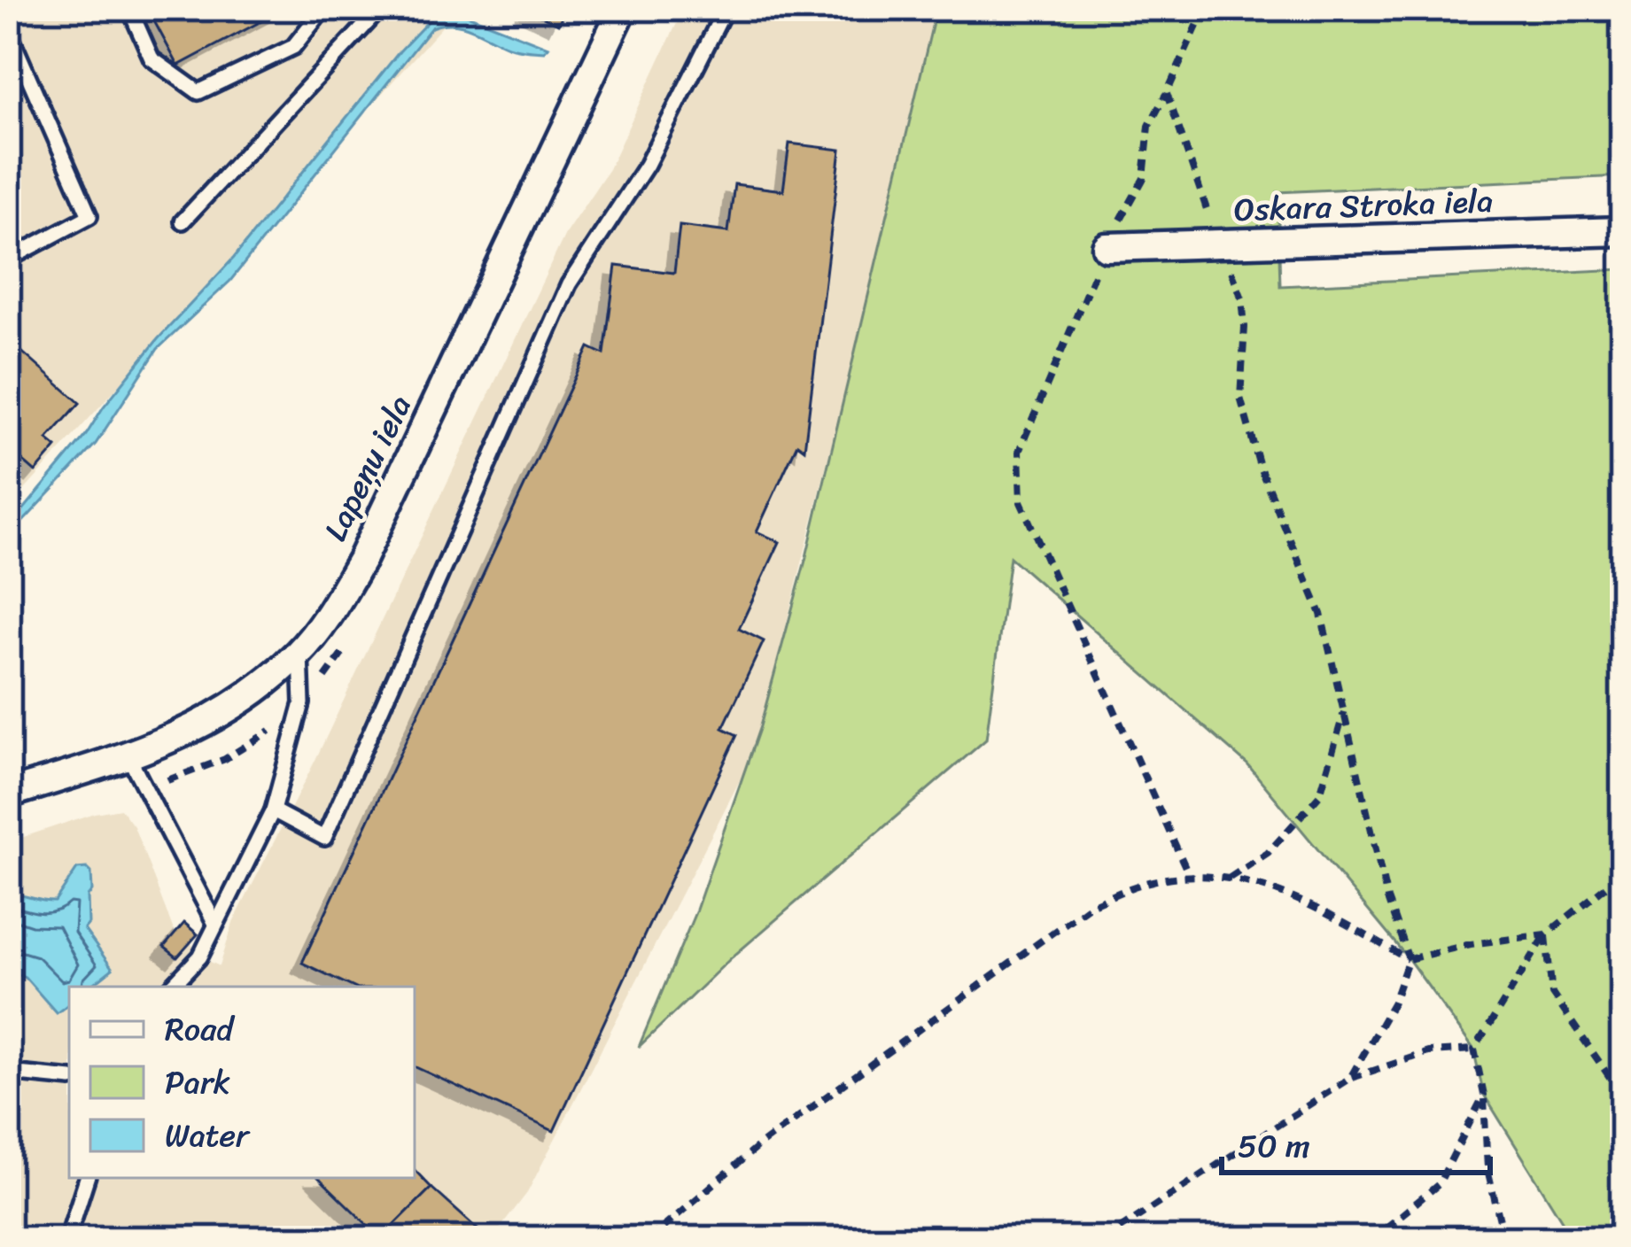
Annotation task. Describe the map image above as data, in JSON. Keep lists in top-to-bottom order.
{
  "streets": {
    "street": ["Oskara Stroka iela", "Lapeņu iela"]
  },
  "legend": ["Road", "Park", "Water"],
  "scale_bar": "50 m"
}
